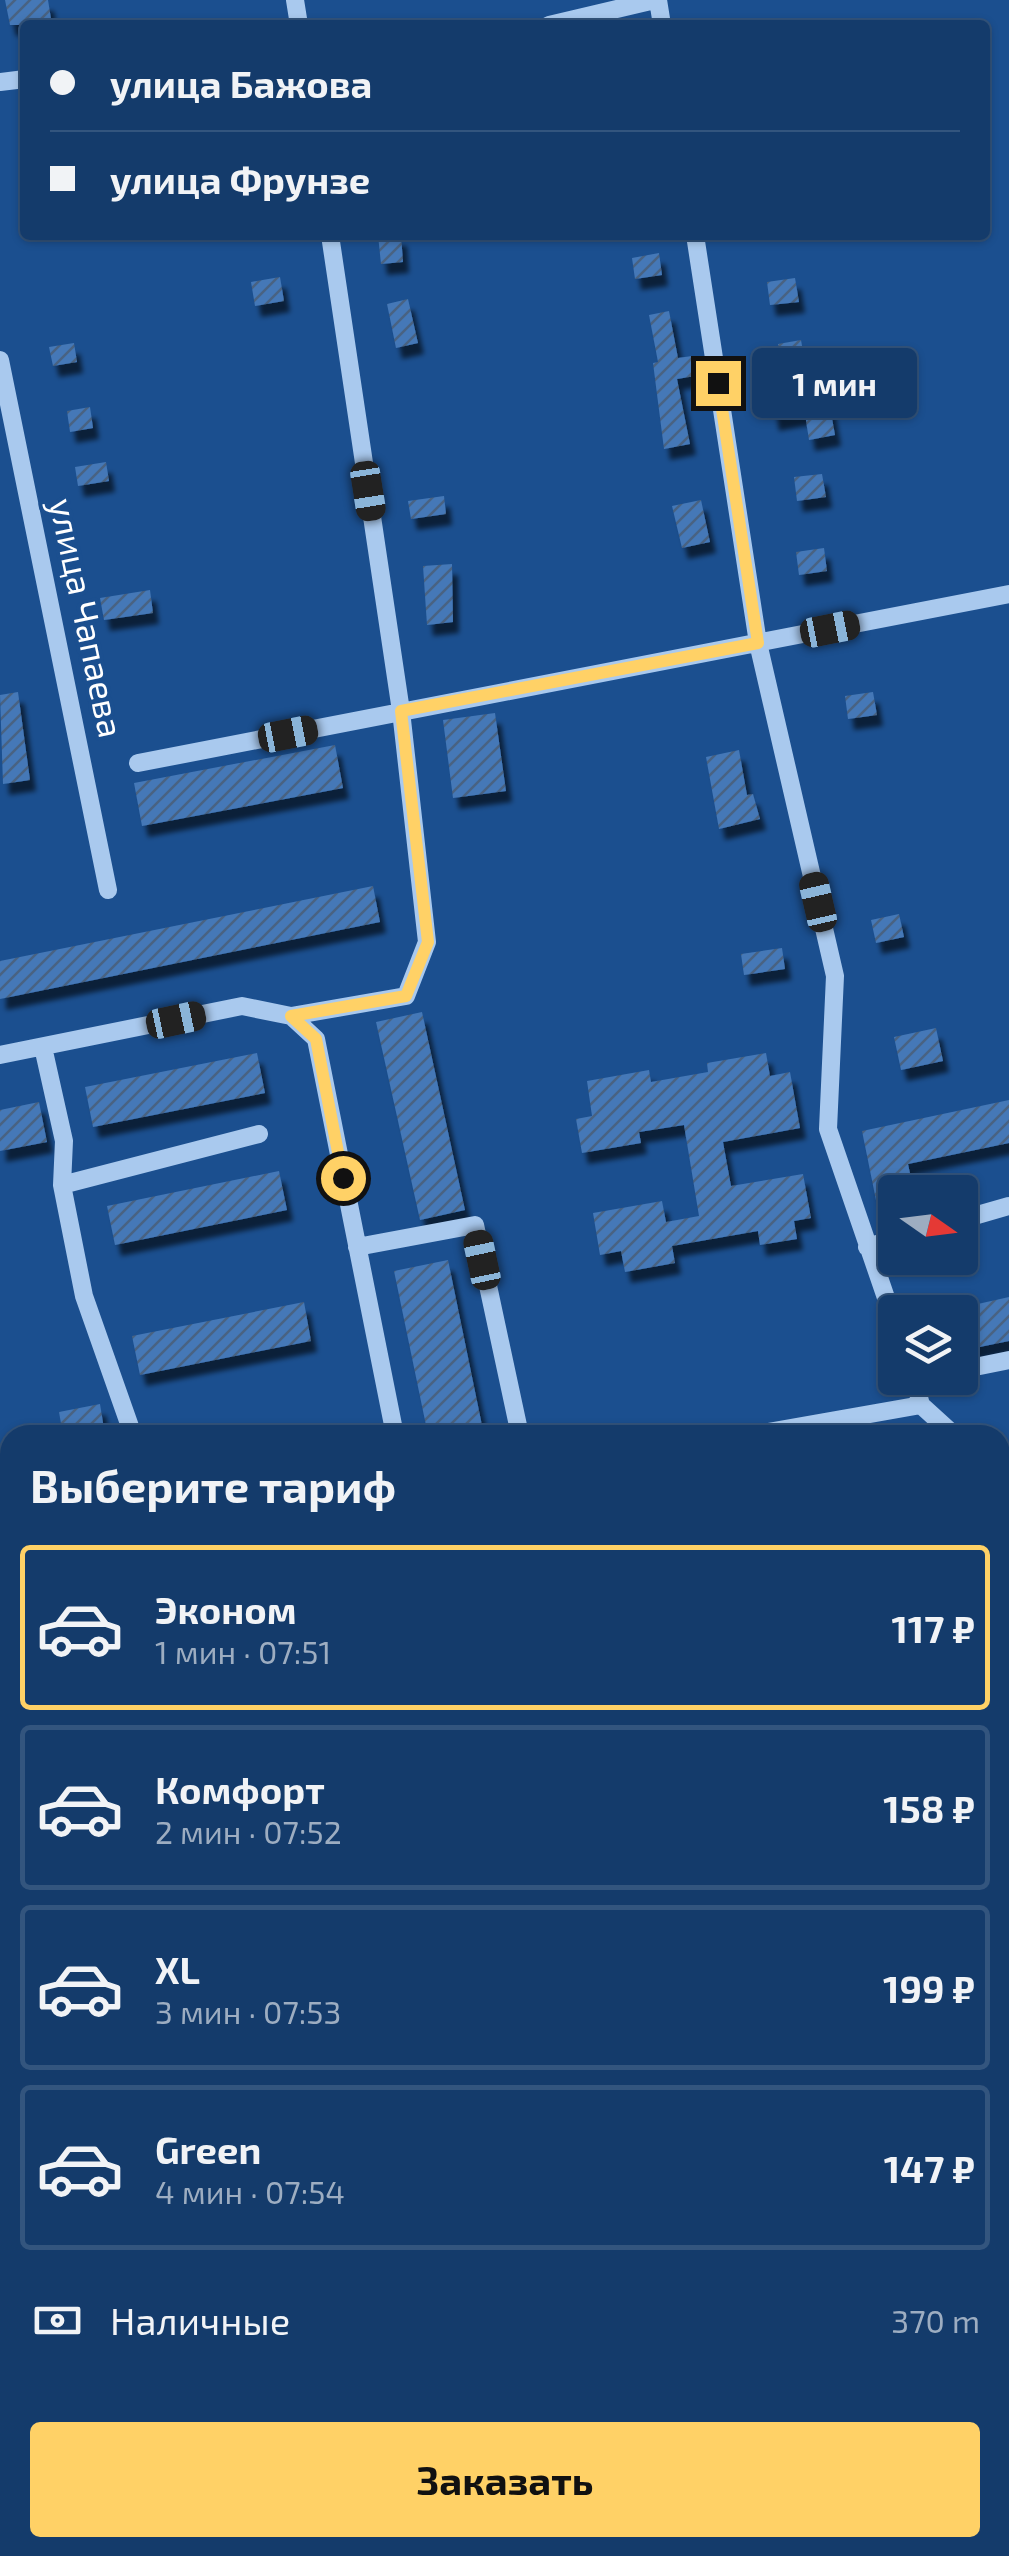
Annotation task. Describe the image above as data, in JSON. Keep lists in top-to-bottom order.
{
  "streets": {
    "street": ["улица Чапаева"]
  },
  "north": "right",
  "page": {
    "banner": ["улица Бажова", "улица Фрунзе"],
    "bubble": "1 мин",
    "heading": "Выберите тариф",
    "list": [
      {
        "name": "Эконом",
        "note": "1 мин · 07:51",
        "value": "117 ₽"
      },
      {
        "name": "Комфорт",
        "note": "2 мин · 07:52",
        "value": "158 ₽"
      },
      {
        "name": "XL",
        "note": "3 мин · 07:53",
        "value": "199 ₽"
      },
      {
        "name": "Green",
        "note": "4 мин · 07:54",
        "value": "147 ₽"
      }
    ],
    "pay": ["Наличные", "370 m"],
    "buttons": "Заказать"
  }
}
